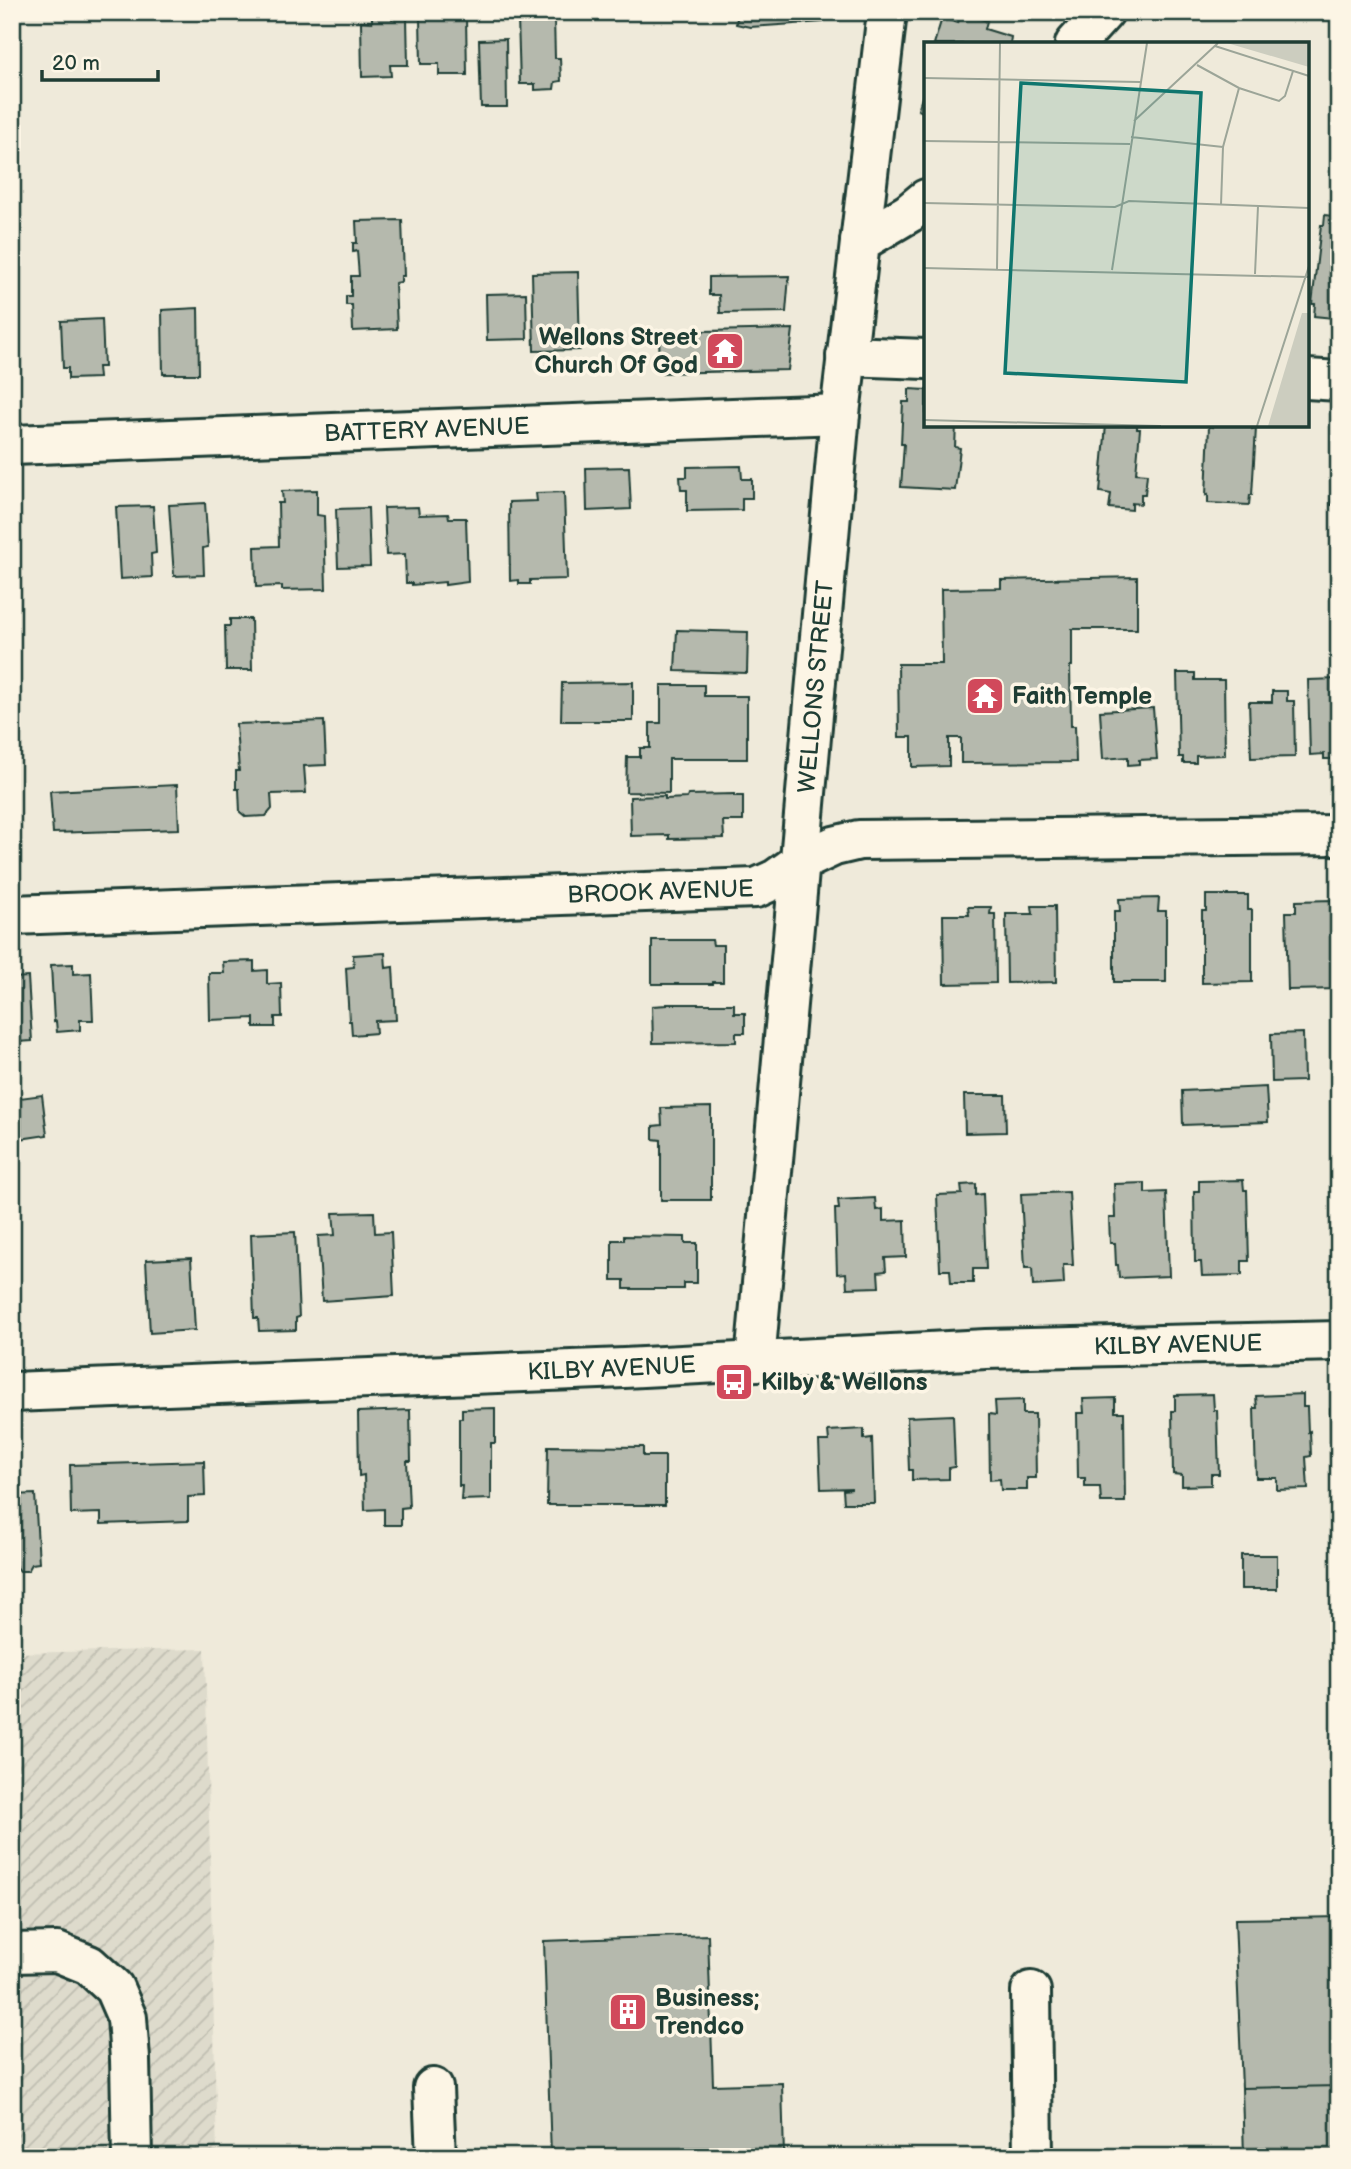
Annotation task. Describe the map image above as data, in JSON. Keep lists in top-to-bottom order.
{
  "streets": {
    "street": [
      "BATTERY AVENUE",
      "WELLONS STREET",
      "BROOK AVENUE",
      "KILBY AVENUE"
    ]
  },
  "crossings": [
    ["BATTERY AVENUE", "WELLONS STREET"],
    ["WELLONS STREET", "BROOK AVENUE"],
    ["WELLONS STREET", "KILBY AVENUE"]
  ],
  "places": {
    "temple": ["Wellons Street Church Of God", "Faith Temple"],
    "bus stop": ["Kilby & Wellons"],
    "building": ["Business; Trendco"]
  },
  "scale_bar": "20 m"
}
